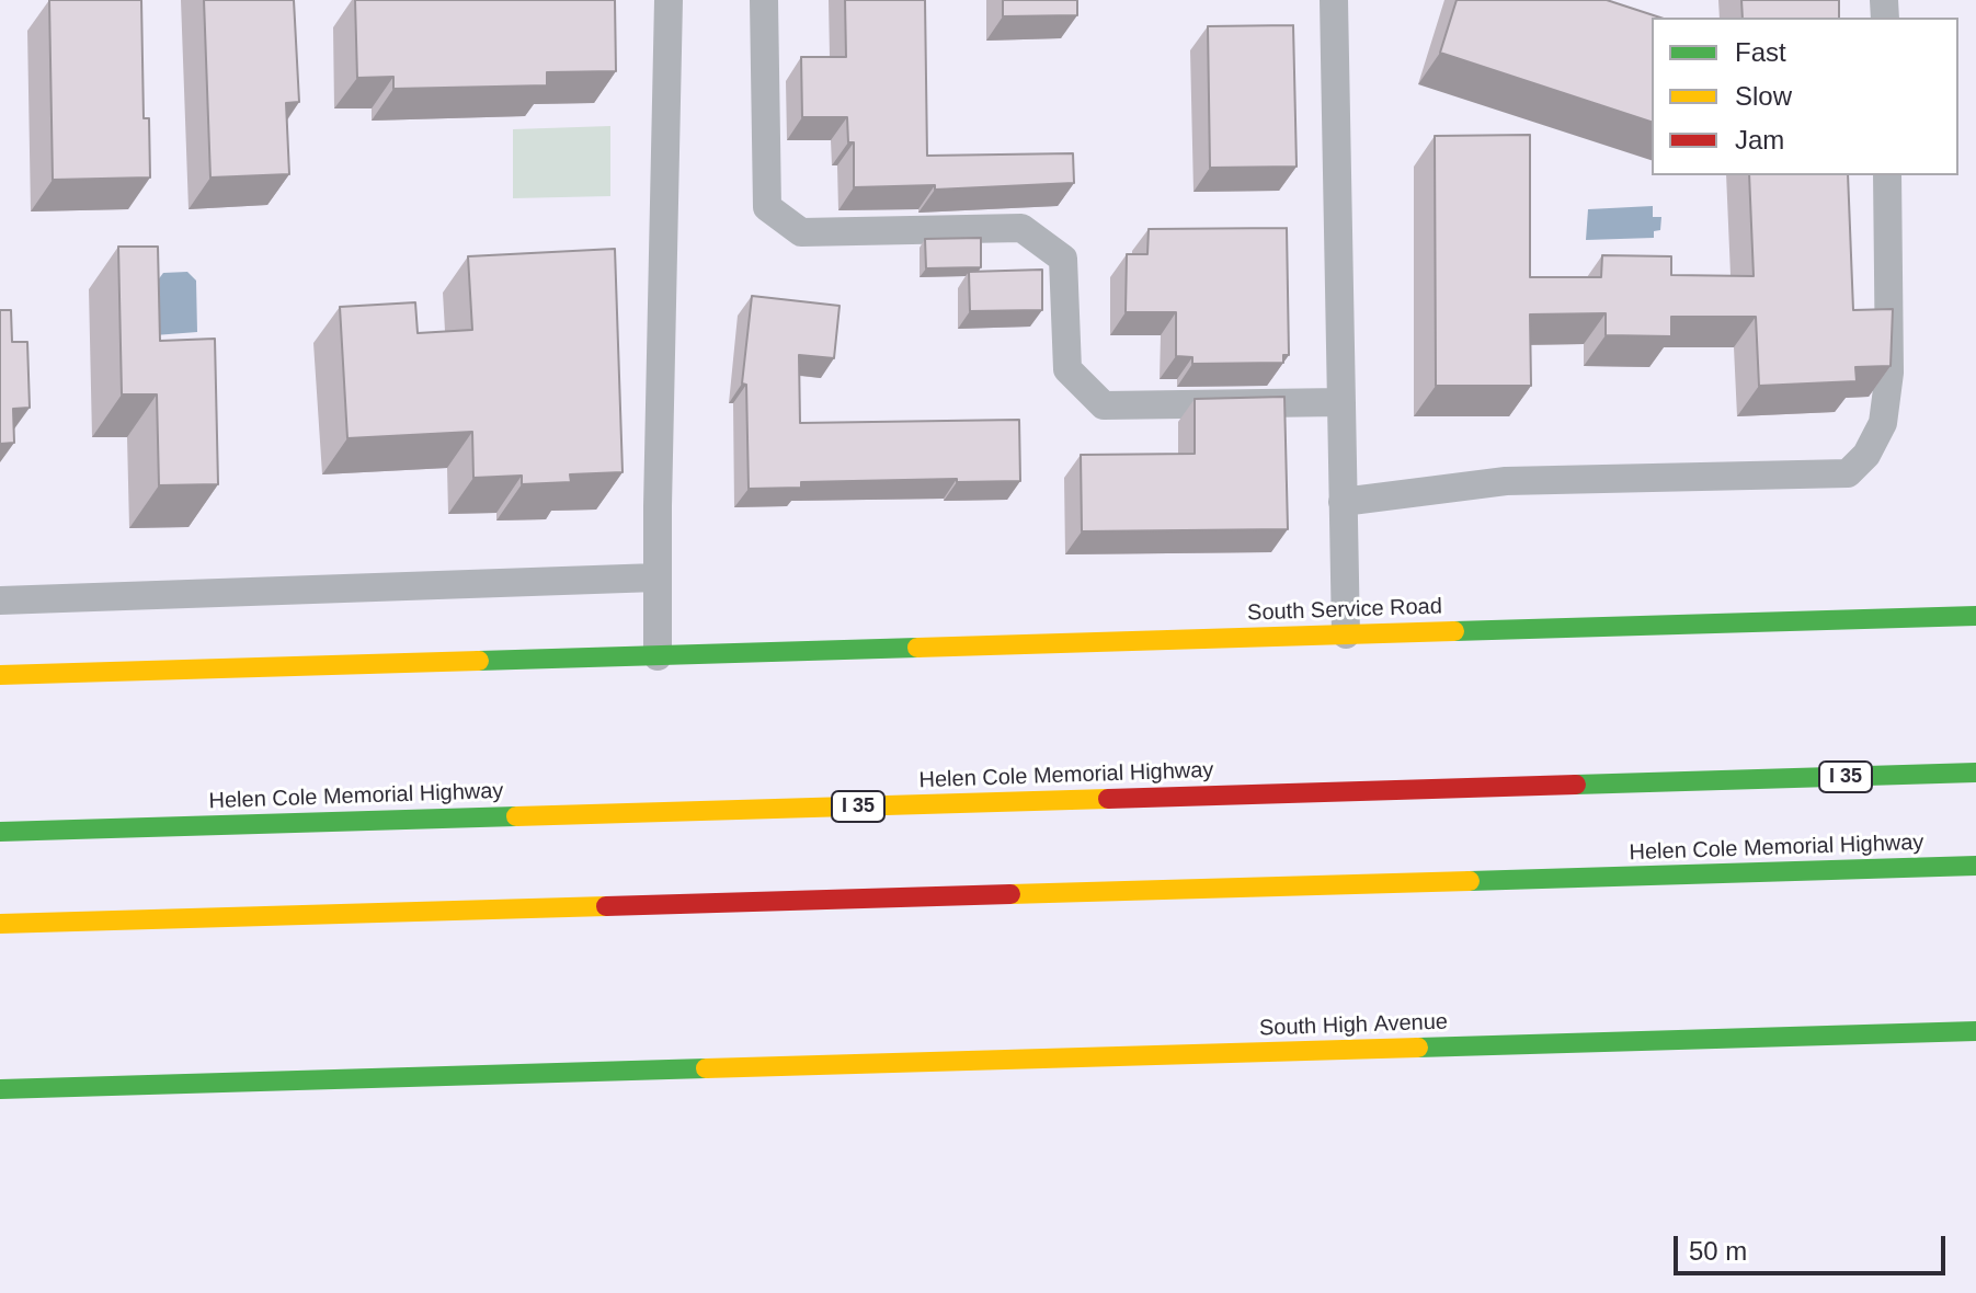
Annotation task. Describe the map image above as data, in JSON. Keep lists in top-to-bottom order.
{
  "streets": {
    "main road": [
      "South Service Road",
      "Helen Cole Memorial Highway",
      "I 35",
      "South High Avenue"
    ]
  },
  "legend": ["Fast", "Slow", "Jam"],
  "scale_bar": "50 m"
}
